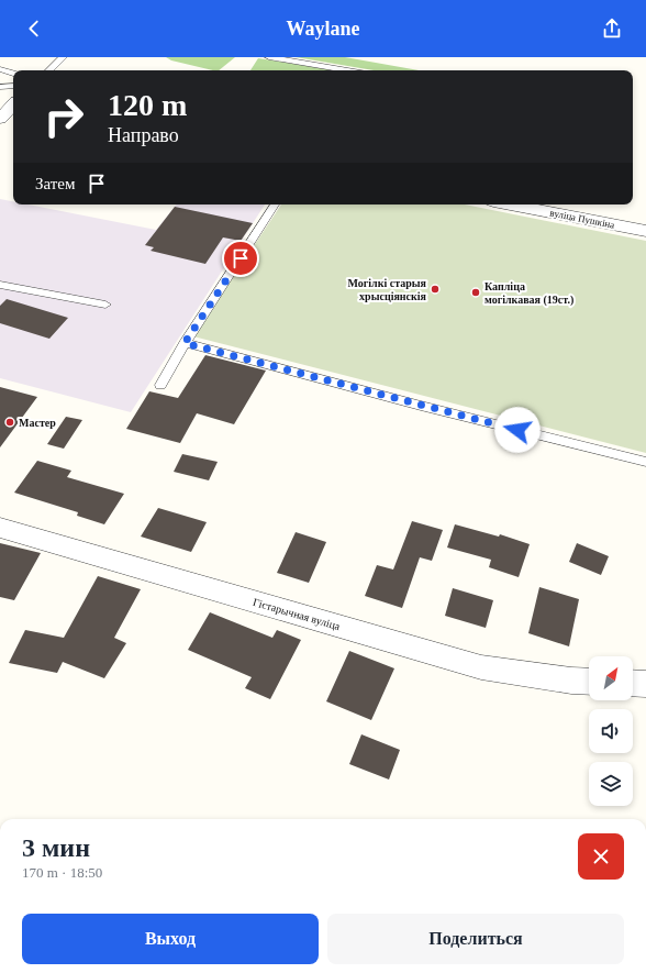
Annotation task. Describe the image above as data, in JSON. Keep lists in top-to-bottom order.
{
  "streets": {
    "street": ["вуліца Пушкіна", "Гістарычная вуліца"]
  },
  "places": ["Могілкі старыя хрысціянскія", "Капліца могілкавая (19ст.)", "Мастер"],
  "north": "top right",
  "page": {
    "header": "Waylane",
    "turn": ["120 m", "Направо"],
    "then": "Затем",
    "heading": ["3 мин", "170 m · 18:50"],
    "buttons": ["Выход", "Поделиться"]
  }
}
